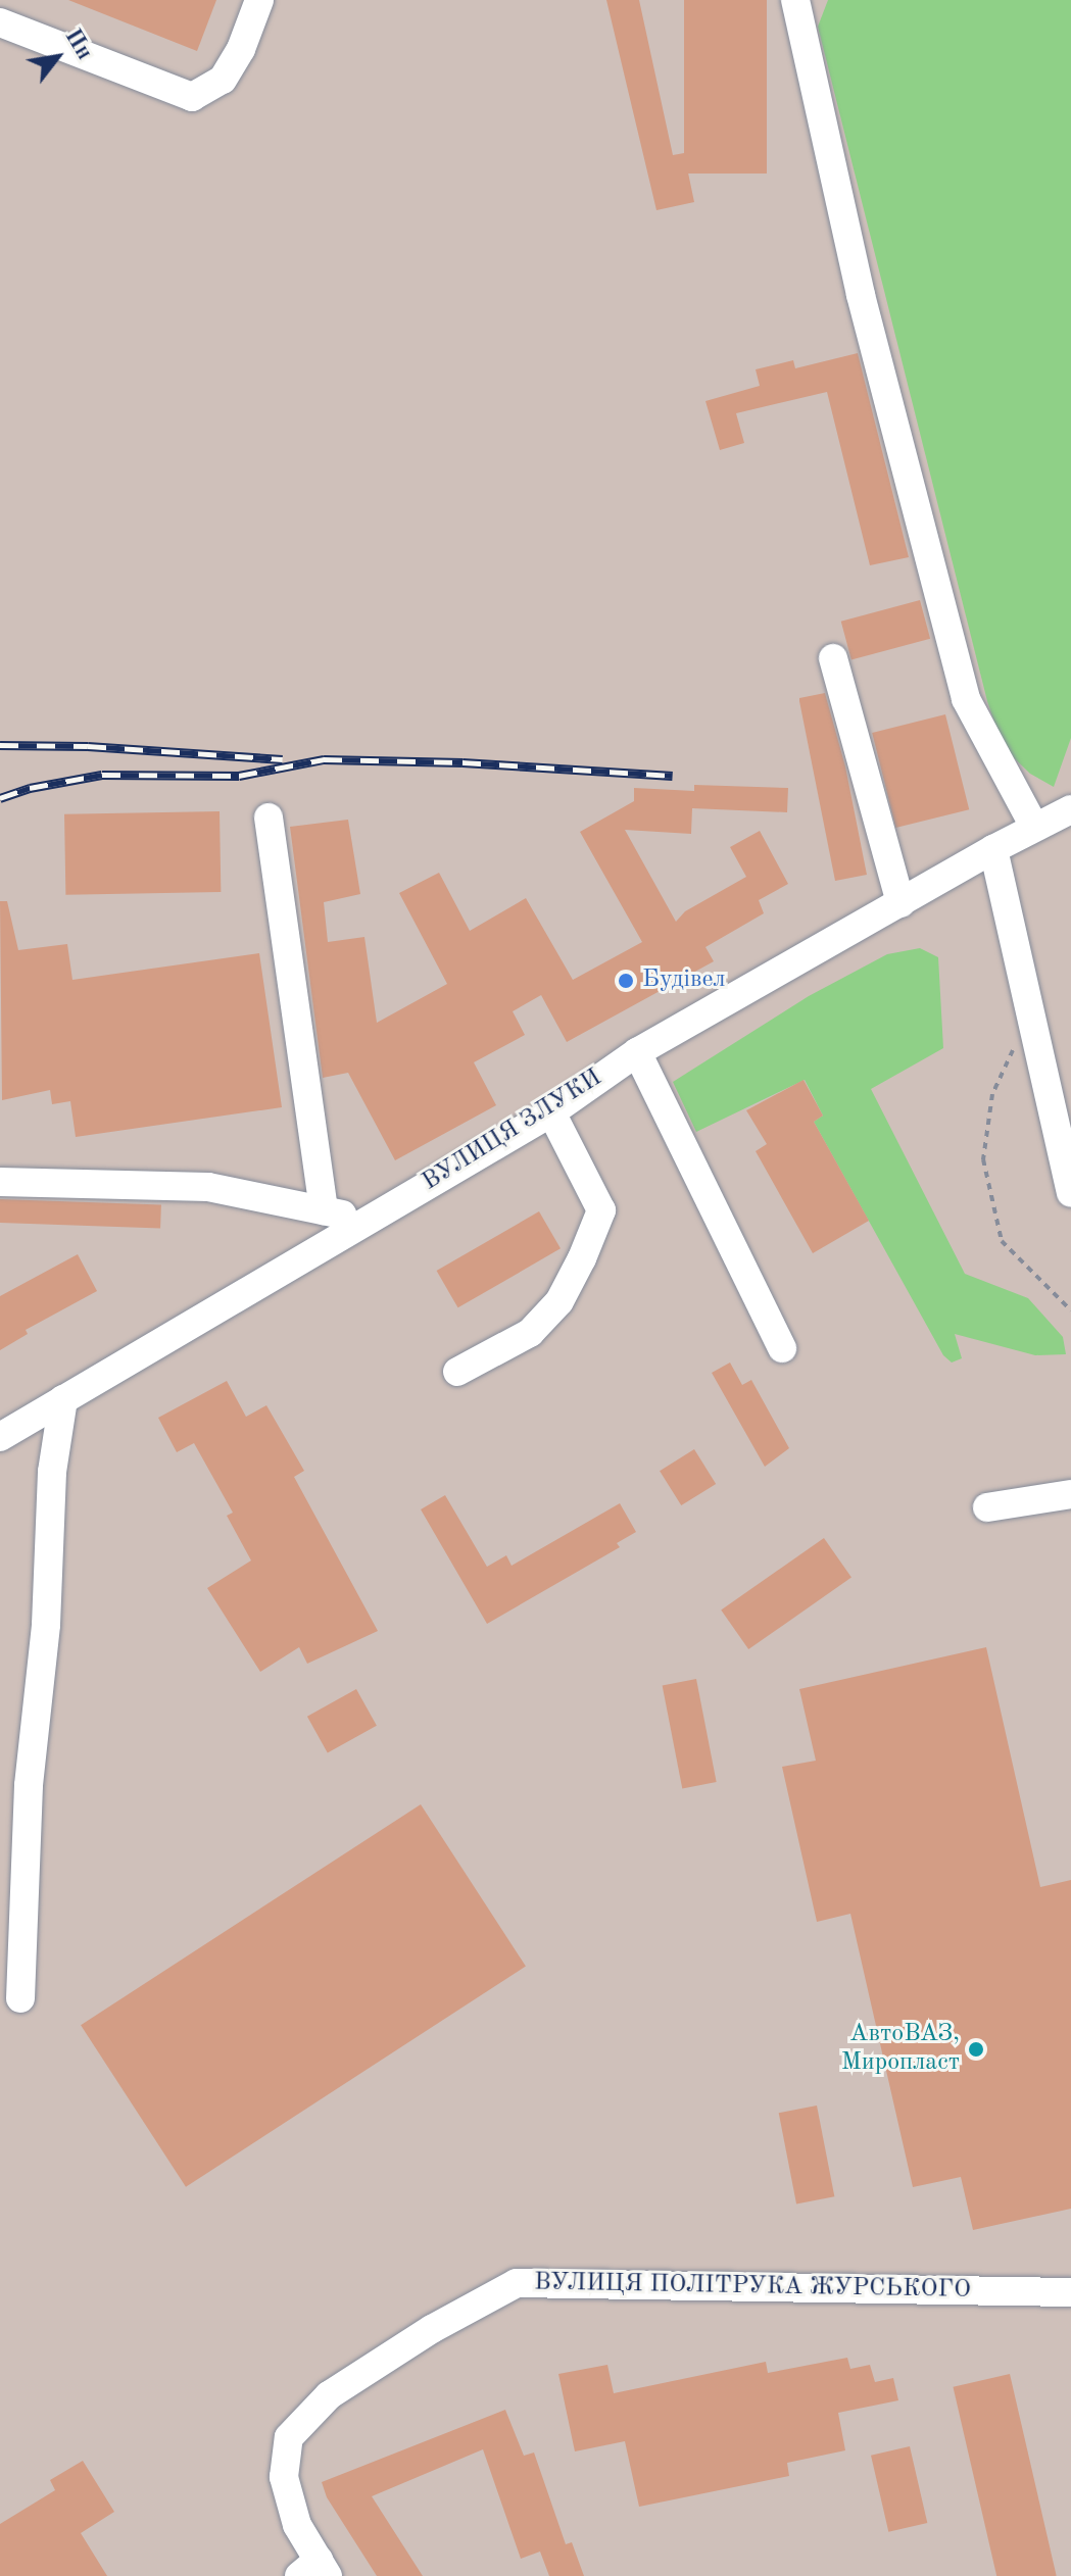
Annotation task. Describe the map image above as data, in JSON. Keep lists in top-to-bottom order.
{
  "streets": {
    "street": ["ВУЛИЦЯ ЗЛУКИ", "ВУЛИЦЯ ПОЛІТРУКА ЖУРСЬКОГО"]
  },
  "places": ["Будівел", "АвтоВАЗ, Миропласт"],
  "north": "top right"
}
